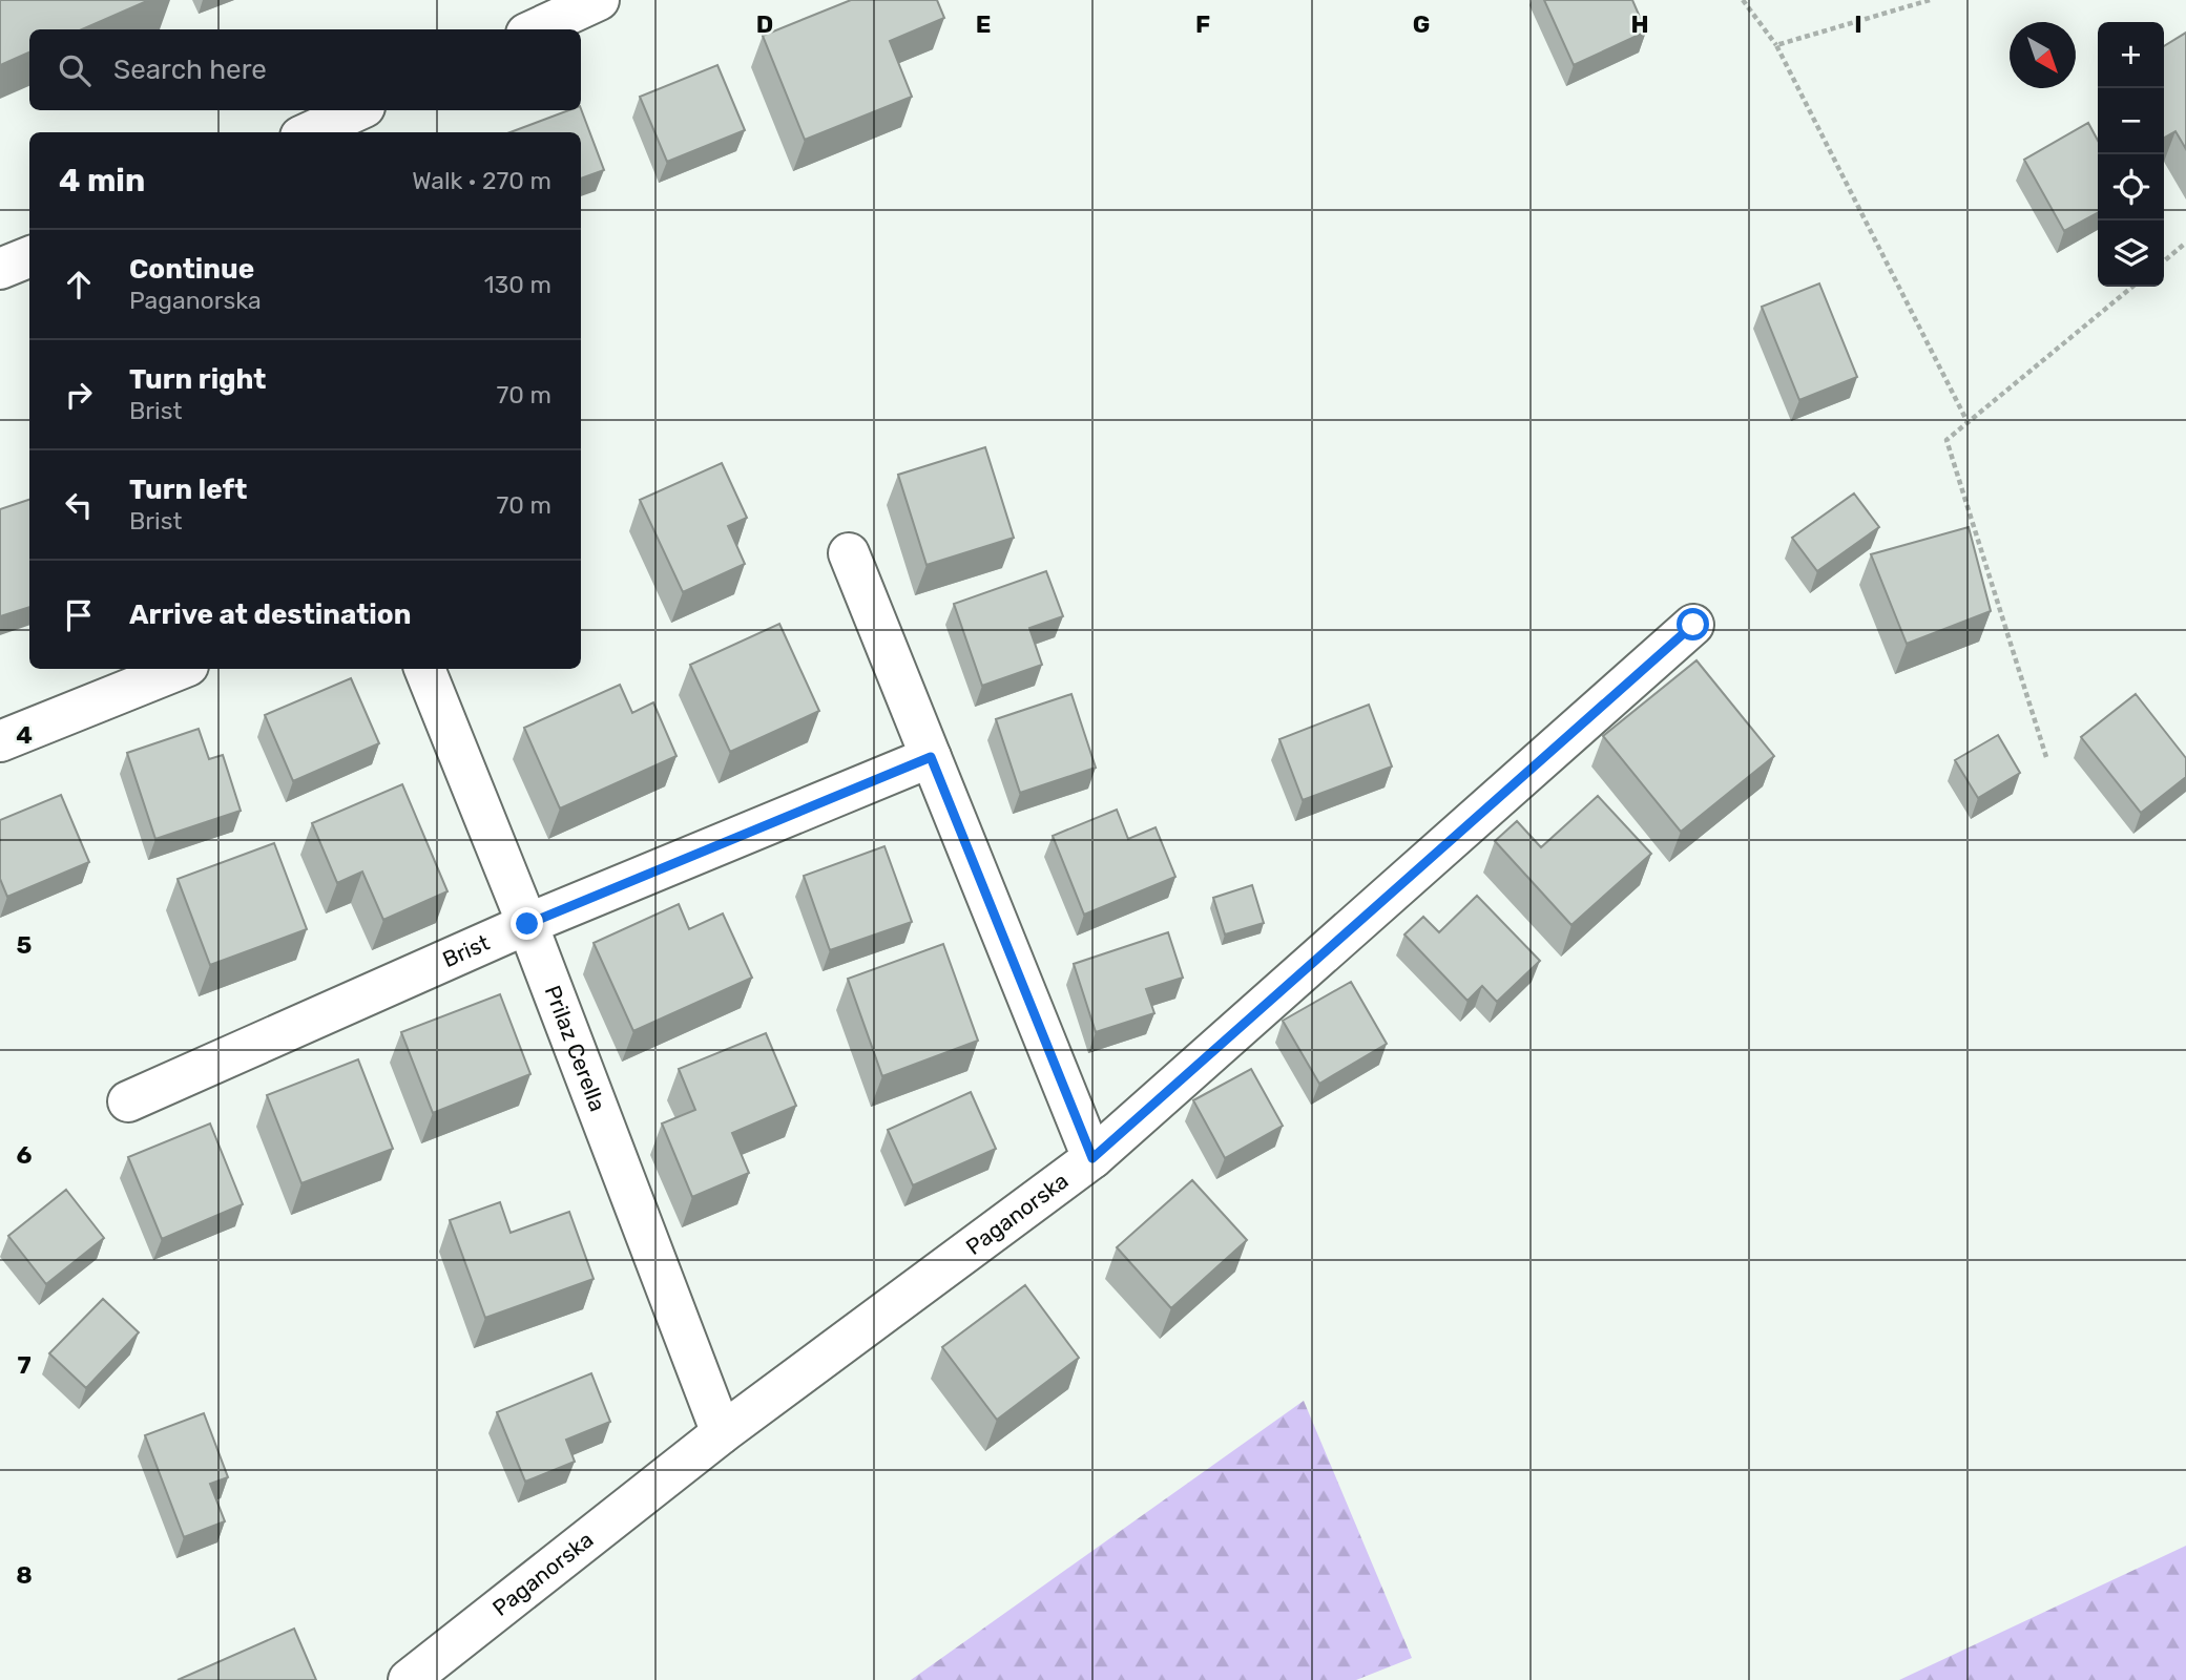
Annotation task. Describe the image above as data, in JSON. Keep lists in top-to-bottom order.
{
  "streets": {
    "street": ["Brist", "Prilaz Cerella", "Paganorska"]
  },
  "crossings": [
    ["Brist", "Prilaz Cerella"],
    ["Prilaz Cerella", "Paganorska"]
  ],
  "north": "bottom right",
  "page": {
    "map_buttons": ["+", "−"],
    "search": "Search here",
    "heading": ["4 min", "Walk · 270 m"],
    "list": [
      ["Continue", "Paganorska", "130 m"],
      ["Turn right", "Brist", "70 m"],
      ["Turn left", "Brist", "70 m"],
      "Arrive at destination"
    ]
  },
  "grid": {
    "columns": [
      "D",
      "E",
      "F",
      "G",
      "H",
      "I"
    ],
    "rows": [
      "4",
      "5",
      "6",
      "7",
      "8"
    ]
  }
}
